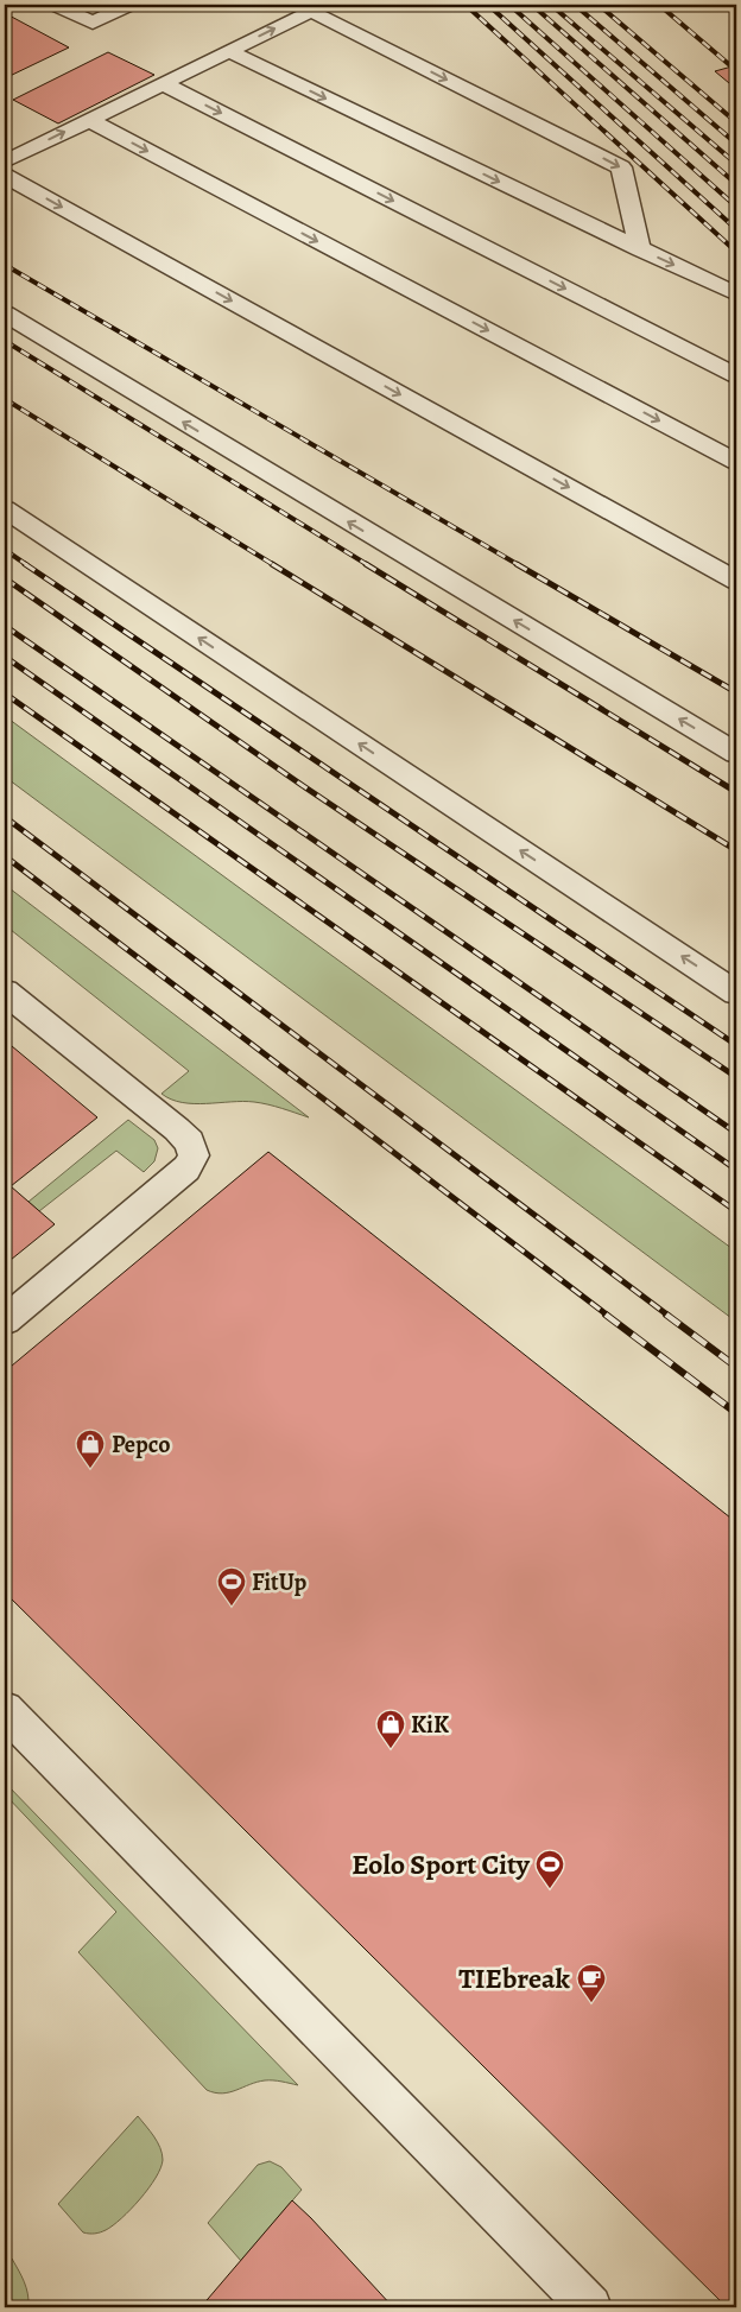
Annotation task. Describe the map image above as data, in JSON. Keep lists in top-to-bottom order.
{
  "places": {
    "shop": ["Pepco", "KiK"],
    "sports": ["FitUp", "Eolo Sport City"],
    "cafe": ["TIEbreak"]
  }
}
